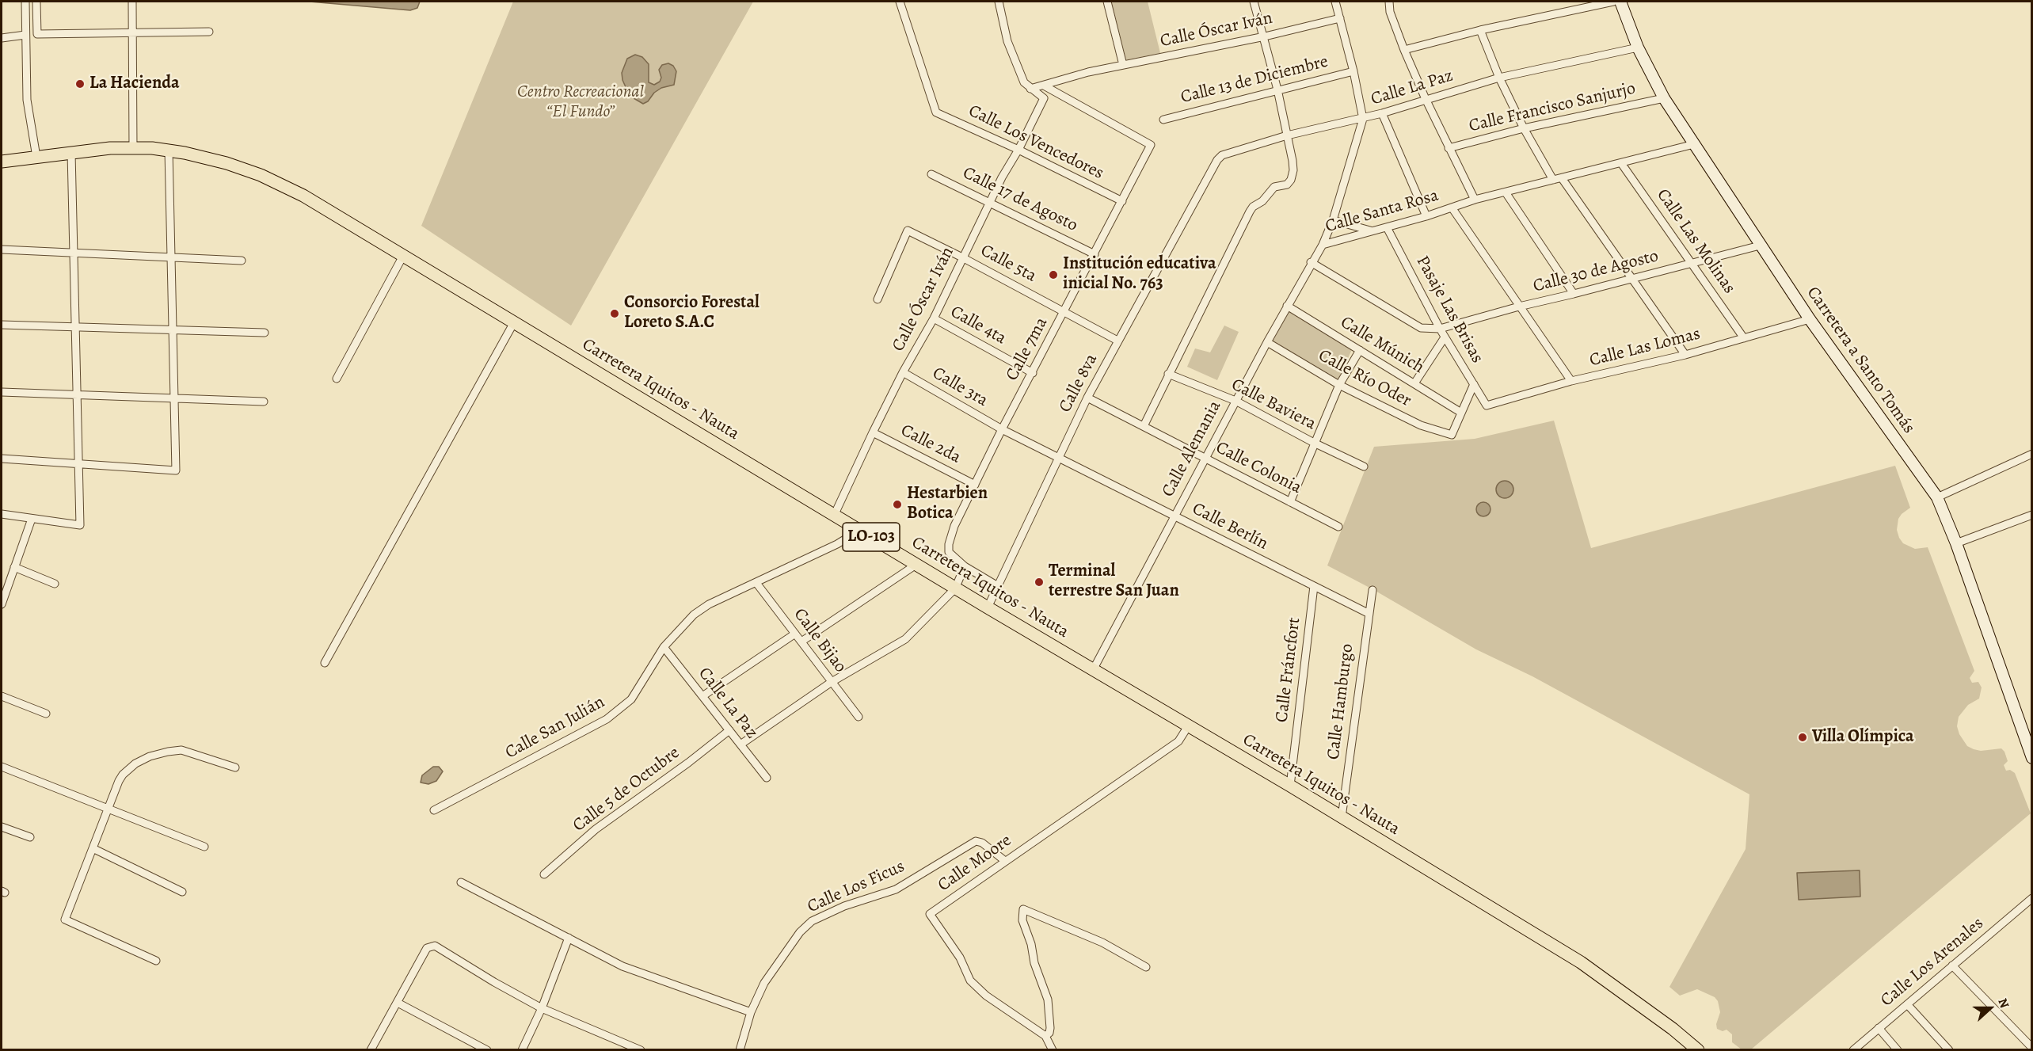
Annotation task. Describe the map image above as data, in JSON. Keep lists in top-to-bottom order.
{
  "streets": {
    "main road": ["Carretera Iquitos - Nauta", "LO-103"],
    "street": [
      "Calle Óscar Iván",
      "Calle 13 de Diciembre",
      "Calle La Paz",
      "Calle Francisco Sanjurjo",
      "Calle Los Vencedores",
      "Calle 17 de Agosto",
      "Calle Santa Rosa",
      "Calle Las Molinas",
      "Calle 5ta",
      "Calle 30 de Agosto",
      "Pasaje Las Brisas",
      "Calle 4ta",
      "Calle Múnich",
      "Calle Las Lomas",
      "Calle 7ma",
      "Carretera a Santo Tomás",
      "Calle Río Oder",
      "Calle 8va",
      "Calle 3ra",
      "Calle Baviera",
      "Calle 2da",
      "Calle Alemania",
      "Calle Colonia",
      "Calle Berlín",
      "Calle Bijao",
      "Calle Fráncfort",
      "Calle Hamburgo",
      "Calle San Julián",
      "Calle 5 de Octubre",
      "Calle Moore",
      "Calle Los Ficus",
      "Calle Los Arenales"
    ]
  },
  "crossings": [
    ["Calle Óscar Iván", "Calle Los Vencedores"],
    ["Calle Óscar Iván", "Calle 17 de Agosto"],
    ["Calle Óscar Iván", "Calle Santa Rosa"],
    ["Calle Óscar Iván", "Calle 5ta"],
    ["Calle Óscar Iván", "Calle 4ta"],
    ["Calle Óscar Iván", "Calle 7ma"],
    ["Calle Óscar Iván", "Calle 3ra"],
    ["Calle Óscar Iván", "Carretera Iquitos - Nauta"],
    ["Calle Óscar Iván", "Calle 2da"],
    ["Calle 13 de Diciembre", "Calle Santa Rosa"],
    ["Calle La Paz", "Calle Santa Rosa"],
    ["Calle La Paz", "Carretera a Santo Tomás"],
    ["Calle La Paz", "Calle 8va"],
    ["Calle La Paz", "Calle San Julián"],
    ["Calle La Paz", "Calle 5 de Octubre"],
    ["Calle Francisco Sanjurjo", "Carretera a Santo Tomás"],
    ["Calle Los Vencedores", "Calle 7ma"],
    ["Calle 17 de Agosto", "Calle 7ma"],
    ["Calle Santa Rosa", "Calle Las Molinas"],
    ["Calle Santa Rosa", "Pasaje Las Brisas"],
    ["Calle Santa Rosa", "Carretera a Santo Tomás"],
    ["Calle Santa Rosa", "Calle Alemania"],
    ["Calle Las Molinas", "Calle 30 de Agosto"],
    ["Calle Las Molinas", "Calle Las Lomas"],
    ["Calle 5ta", "Calle 7ma"],
    ["Calle 5ta", "Calle 8va"],
    ["Calle 30 de Agosto", "Pasaje Las Brisas"],
    ["Calle 30 de Agosto", "Carretera a Santo Tomás"],
    ["Pasaje Las Brisas", "Calle Las Lomas"],
    ["Calle 4ta", "Calle 7ma"],
    ["Calle Múnich", "Calle Río Oder"],
    ["Calle Múnich", "Calle Alemania"],
    ["Calle Las Lomas", "Carretera a Santo Tomás"],
    ["Calle 7ma", "Calle 8va"],
    ["Calle 7ma", "Calle 3ra"],
    ["Calle 7ma", "Calle 2da"],
    ["Calle 7ma", "Calle Berlín"],
    ["Calle Río Oder", "Calle Alemania"],
    ["Calle 8va", "Carretera Iquitos - Nauta"],
    ["Calle 8va", "Calle Colonia"],
    ["Calle 8va", "Calle Berlín"],
    ["Calle 3ra", "Calle Berlín"],
    ["Carretera Iquitos - Nauta", "Calle Alemania"],
    ["Carretera Iquitos - Nauta", "Calle Fráncfort"],
    ["Carretera Iquitos - Nauta", "Calle Hamburgo"],
    ["Carretera Iquitos - Nauta", "Calle San Julián"],
    ["Carretera Iquitos - Nauta", "Calle Moore"],
    ["Calle Baviera", "Calle Alemania"],
    ["Calle Alemania", "Calle Colonia"],
    ["Calle Alemania", "Calle Berlín"],
    ["Calle Berlín", "Calle Fráncfort"],
    ["Calle Berlín", "Calle Hamburgo"],
    ["Calle Bijao", "Calle San Julián"],
    ["Calle Moore", "Calle Los Ficus"]
  ],
  "parks": ["Centro Recreacional “El Fundo”"],
  "places": [
    "La Hacienda",
    "Institución educativa inicial No. 763",
    "Consorcio Forestal Loreto S.A.C",
    "Hestarbien Botica",
    "Terminal terrestre San Juan",
    "Villa Olímpica"
  ],
  "north": "right"
}
